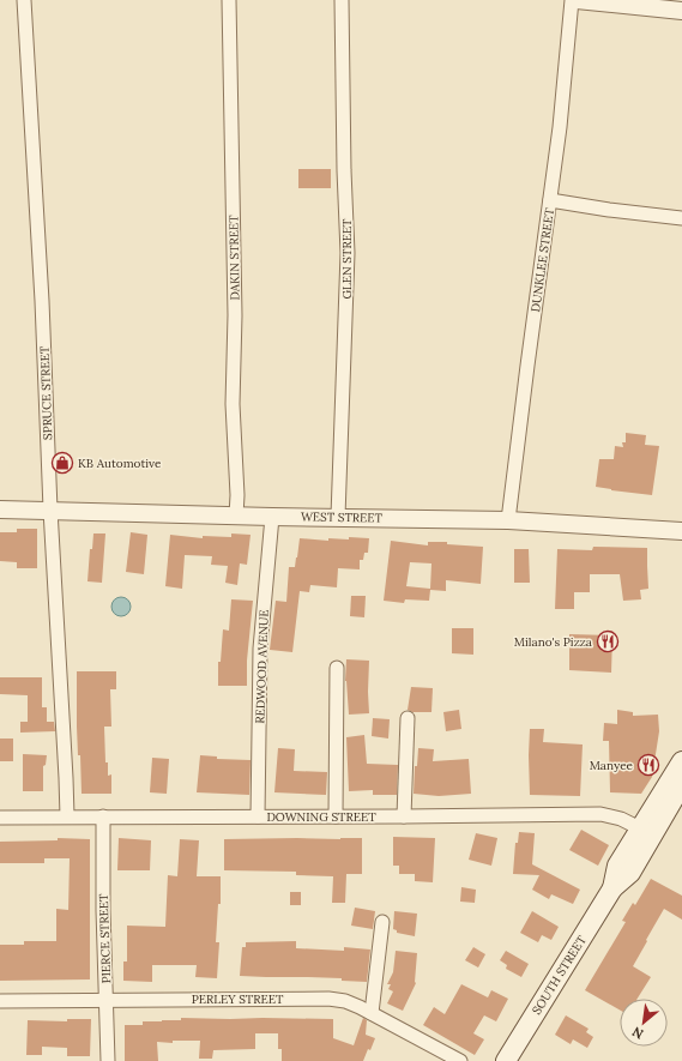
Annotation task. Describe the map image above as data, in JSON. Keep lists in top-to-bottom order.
{
  "streets": {
    "main road": ["SOUTH STREET"],
    "street": [
      "DAKIN STREET",
      "GLEN STREET",
      "DUNKLEE STREET",
      "SPRUCE STREET",
      "WEST STREET",
      "REDWOOD AVENUE",
      "DOWNING STREET",
      "PIERCE STREET",
      "PERLEY STREET"
    ]
  },
  "crossings": [
    ["DAKIN STREET", "WEST STREET"],
    ["GLEN STREET", "WEST STREET"],
    ["DUNKLEE STREET", "WEST STREET"],
    ["SPRUCE STREET", "WEST STREET"],
    ["SPRUCE STREET", "DOWNING STREET"],
    ["WEST STREET", "REDWOOD AVENUE"],
    ["REDWOOD AVENUE", "DOWNING STREET"],
    ["DOWNING STREET", "PIERCE STREET"],
    ["DOWNING STREET", "SOUTH STREET"],
    ["PIERCE STREET", "PERLEY STREET"]
  ],
  "places": {
    "shop": ["KB Automotive"],
    "restaurant": ["Milano's Pizza", "Manyee"]
  },
  "north": "bottom left"
}
